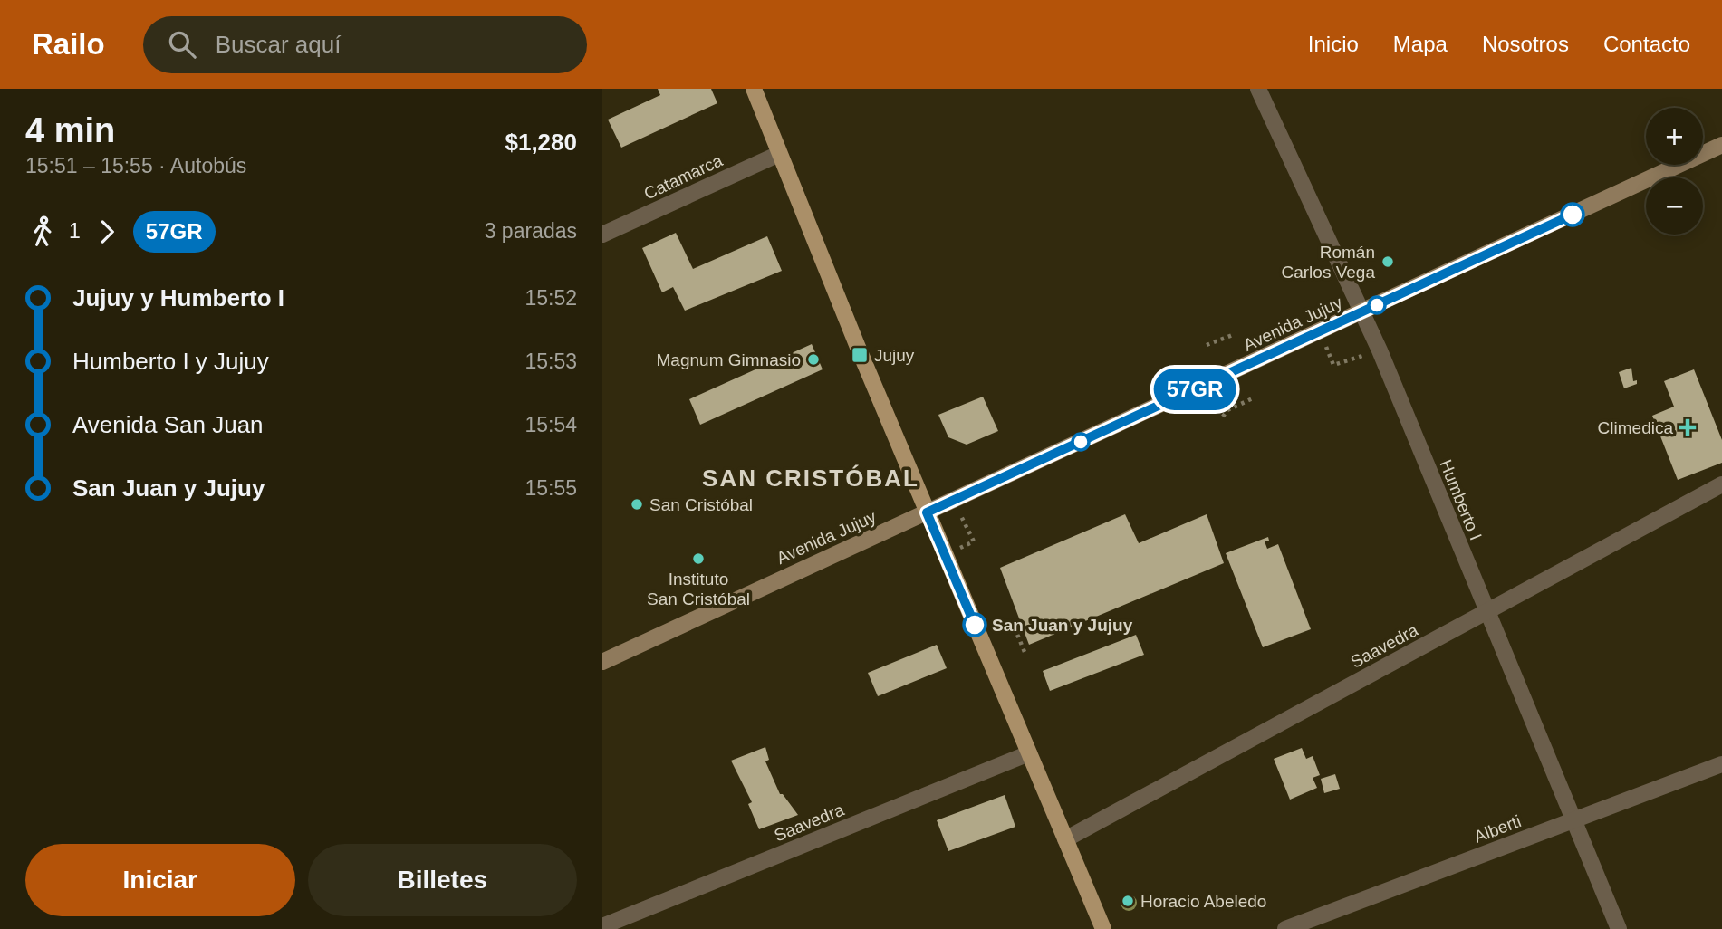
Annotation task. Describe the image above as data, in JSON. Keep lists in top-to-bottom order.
{
  "streets": {
    "main road": ["Avenida Jujuy"],
    "street": [
      "Catamarca",
      "Humberto I",
      "Saavedra",
      "Alberti"
    ]
  },
  "crossings": [
    ["Avenida Jujuy", "Humberto I"],
    ["Humberto I", "Saavedra"],
    ["Humberto I", "Alberti"]
  ],
  "districts": ["SAN CRISTÓBAL"],
  "places": {
    "other": [
      "Román Carlos Vega",
      "Magnum Gimnasio",
      "San Cristóbal",
      "Instituto San Cristóbal",
      "San Juan y Jujuy",
      "Horacio Abeledo"
    ],
    "transit": ["Jujuy"],
    "health": ["Climedica"]
  },
  "lines": ["bus line 57GR"],
  "page": {
    "header": "Railo",
    "search": "Buscar aquí",
    "nav": [
      "Inicio",
      "Mapa",
      "Nosotros",
      "Contacto"
    ],
    "heading": ["4 min", "15:51 – 15:55 · Autobús", "$1,280"],
    "on_map": "57GR",
    "map_buttons": ["+", "−"],
    "legs": ["1", "57GR", "3 paradas"],
    "list": [
      {
        "name": "Jujuy y Humberto I",
        "value": "15:52"
      },
      {
        "name": "Humberto I y Jujuy",
        "value": "15:53"
      },
      {
        "name": "Avenida San Juan",
        "value": "15:54"
      },
      {
        "name": "San Juan y Jujuy",
        "value": "15:55"
      }
    ],
    "buttons": ["Iniciar", "Billetes"]
  }
}
